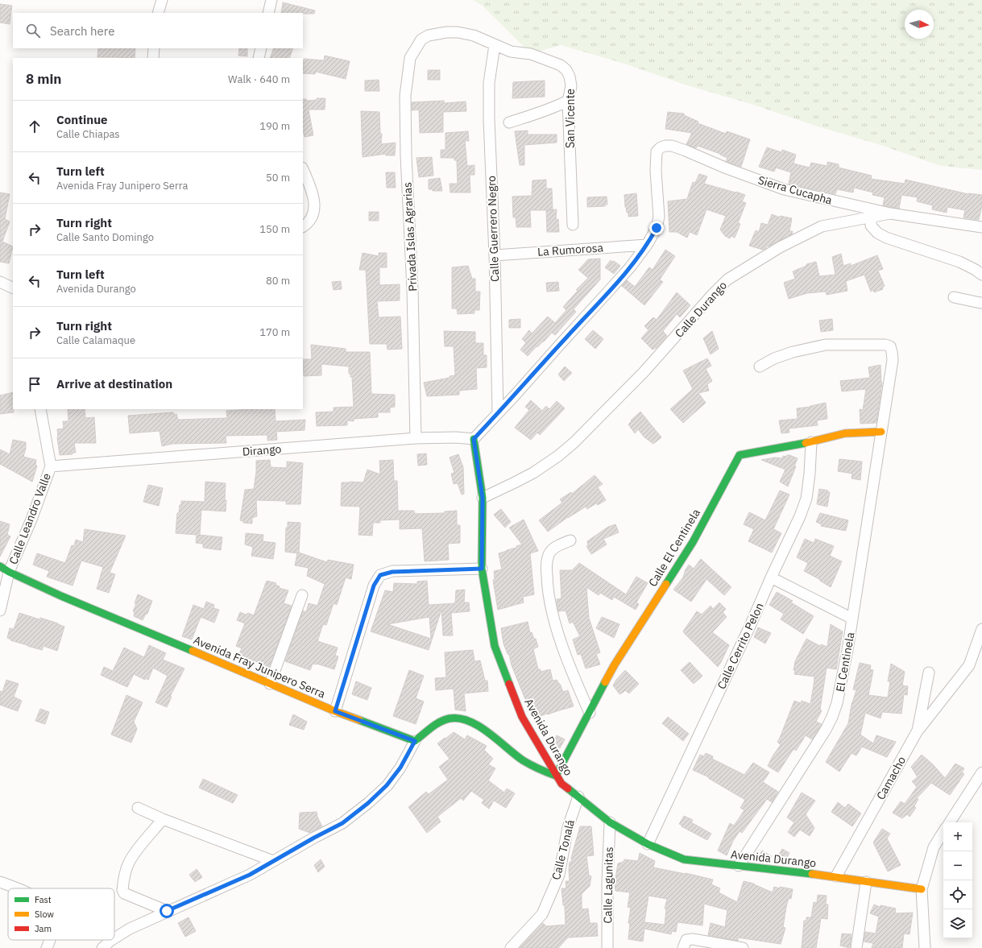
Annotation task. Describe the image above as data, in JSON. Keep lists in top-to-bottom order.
{
  "streets": {
    "street": [
      "San Vicente",
      "Sierra Cucapha",
      "Calle Guerrero Negro",
      "Privada Islas Agrarias",
      "La Rumorosa",
      "Calle Durango",
      "Dirango",
      "Calle Leandro Valle",
      "Calle El Centinela",
      "Calle Cerrito Pelon",
      "El Centinela",
      "Avenida Fray Junipero Serra",
      "Avenida Durango",
      "Camacho",
      "Calle Tonalá",
      "Calle Lagunitas"
    ]
  },
  "crossings": [
    ["San Vicente", "Calle Guerrero Negro"],
    ["San Vicente", "Privada Islas Agrarias"],
    ["Sierra Cucapha", "La Rumorosa"],
    ["Sierra Cucapha", "Calle Durango"],
    ["Calle Guerrero Negro", "La Rumorosa"],
    ["Privada Islas Agrarias", "Dirango"],
    ["Calle Durango", "Avenida Durango"],
    ["Dirango", "Calle Leandro Valle"],
    ["Dirango", "Avenida Durango"],
    ["Calle Leandro Valle", "Avenida Fray Junipero Serra"],
    ["Calle El Centinela", "Calle Cerrito Pelon"],
    ["Calle El Centinela", "El Centinela"],
    ["Calle El Centinela", "Avenida Durango"],
    ["Calle Cerrito Pelon", "Avenida Durango"],
    ["El Centinela", "Avenida Durango"],
    ["Avenida Durango", "Camacho"],
    ["Avenida Durango", "Calle Tonalá"],
    ["Avenida Durango", "Calle Lagunitas"]
  ],
  "legend": ["Fast", "Slow", "Jam"],
  "north": "right",
  "page": {
    "search": "Search here",
    "heading": ["8 min", "Walk · 640 m"],
    "list": [
      ["Continue", "Calle Chiapas", "190 m"],
      ["Turn left", "Avenida Fray Junipero Serra", "50 m"],
      ["Turn right", "Calle Santo Domingo", "150 m"],
      ["Turn left", "Avenida Durango", "80 m"],
      ["Turn right", "Calle Calamaque", "170 m"],
      "Arrive at destination"
    ],
    "map_buttons": ["+", "−"]
  }
}
